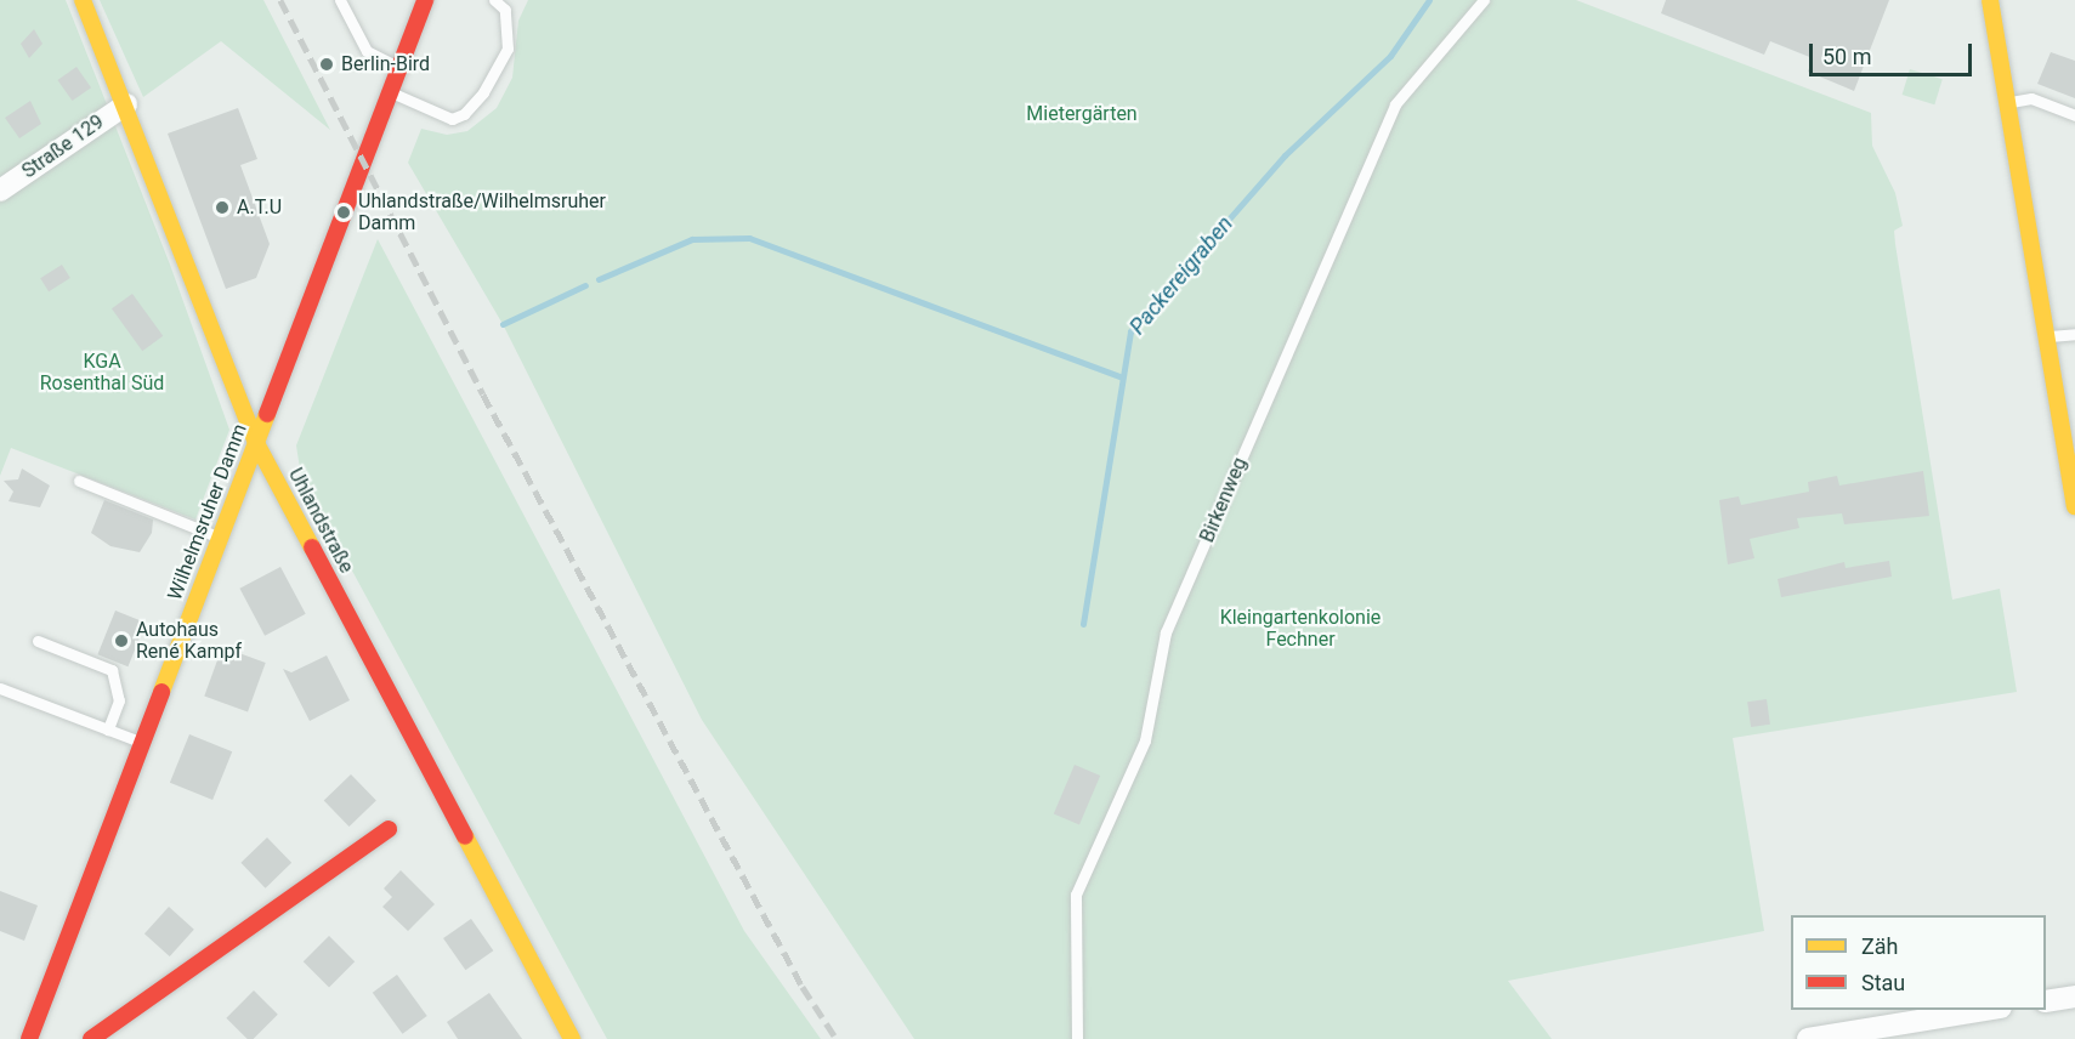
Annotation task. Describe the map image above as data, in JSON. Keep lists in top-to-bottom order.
{
  "streets": {
    "street": ["Straße 129", "Wilhelmsruher Damm", "Uhlandstraße"],
    "lane": ["Birkenweg"]
  },
  "crossings": [
    ["Straße 129", "Uhlandstraße"],
    ["Wilhelmsruher Damm", "Uhlandstraße"]
  ],
  "water": ["Packereigraben"],
  "parks": ["Mietergärten", "KGA Rosenthal Süd", "Kleingartenkolonie Fechner"],
  "places": [
    "Berlin-Bird",
    "A.T.U",
    "Uhlandstraße/Wilhelmsruher Damm",
    "Autohaus René Kampf"
  ],
  "legend": ["Zäh", "Stau"],
  "scale_bar": "50 m"
}
